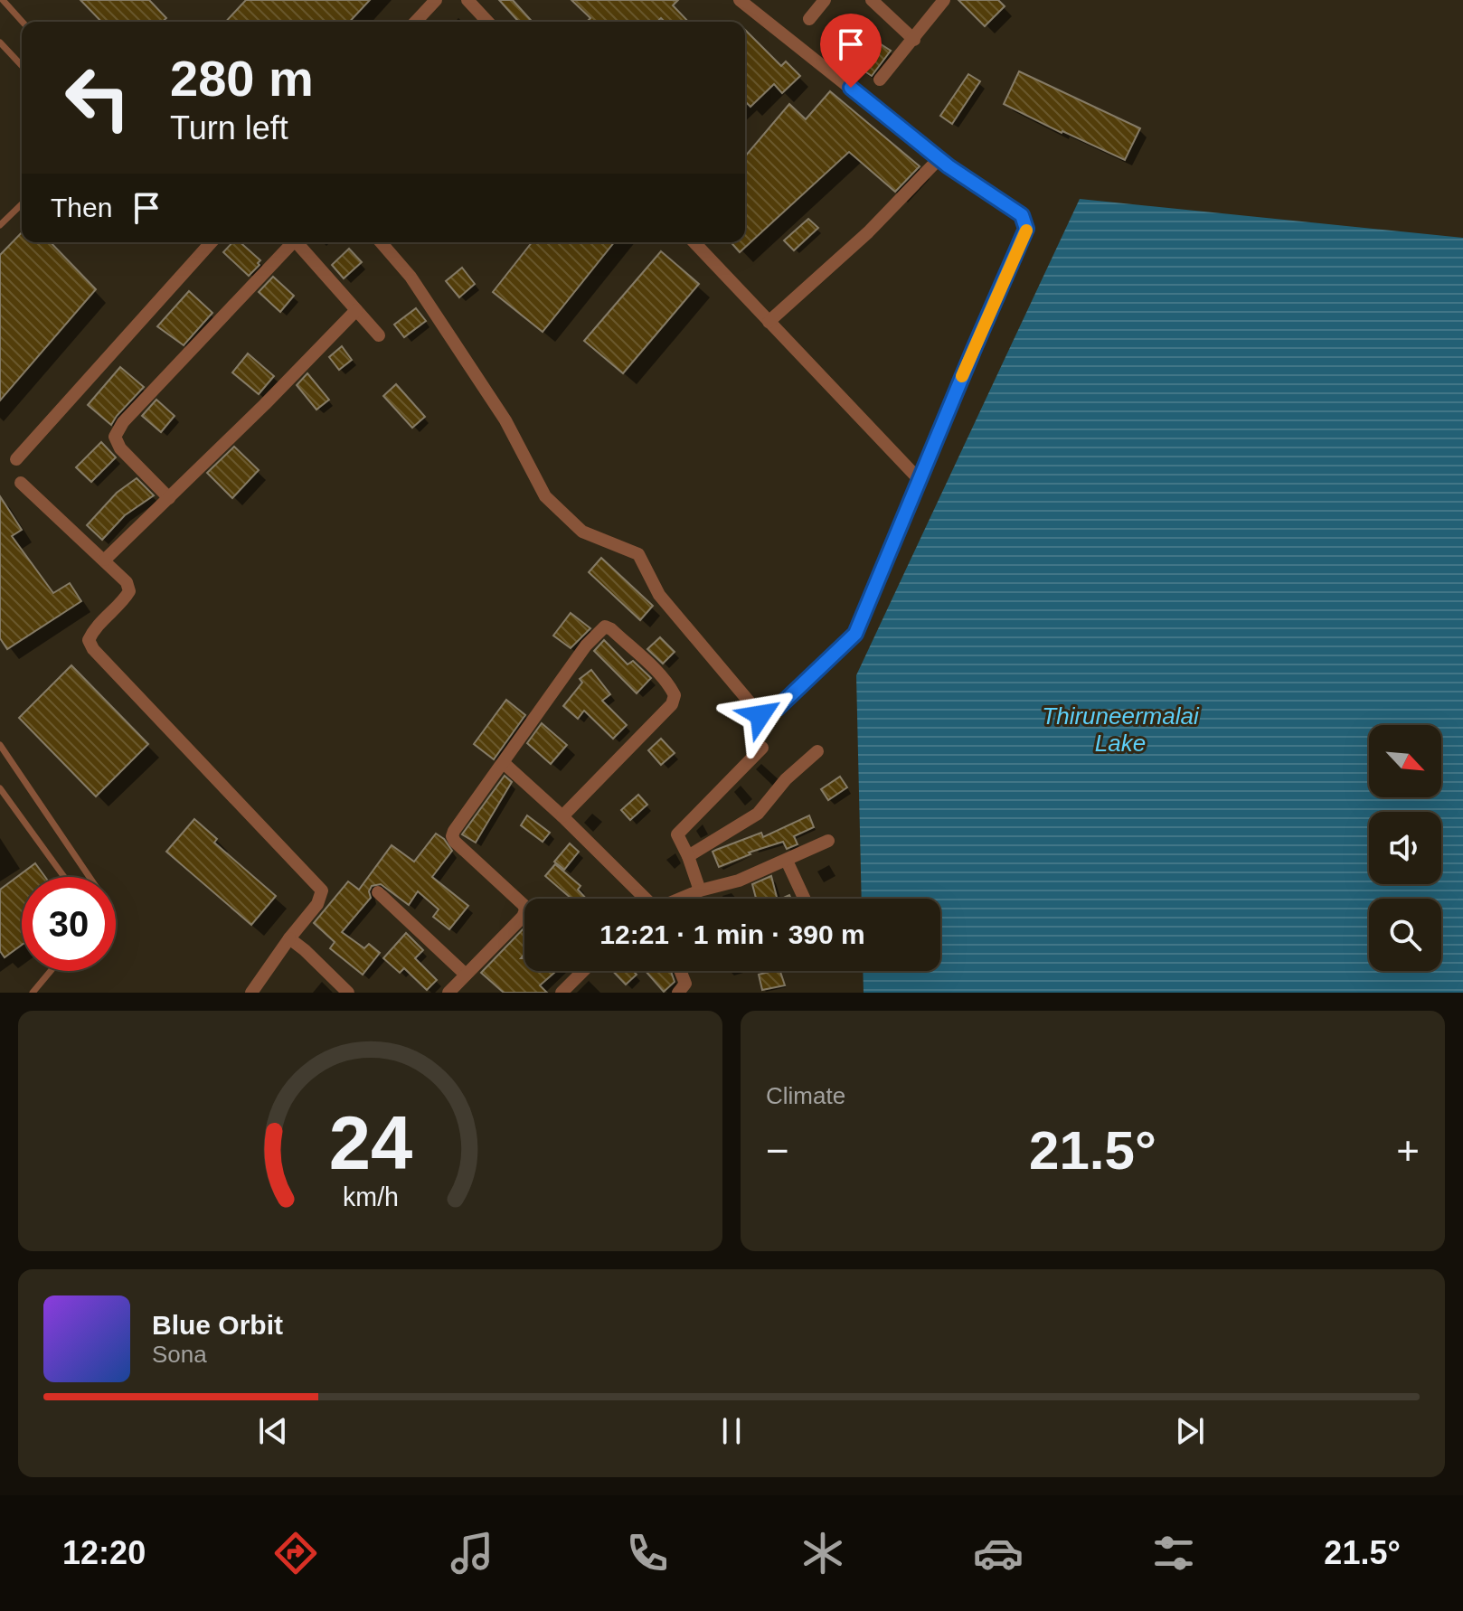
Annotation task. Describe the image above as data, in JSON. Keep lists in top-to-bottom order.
{
  "water": ["Thiruneermalai Lake"],
  "north": "bottom right",
  "page": {
    "turn": ["280 m", "Turn left"],
    "then": "Then",
    "limit": "30",
    "trip": "12:21 · 1 min · 390 m",
    "tile": "Climate",
    "heat": ["−", "21.5°", "+"],
    "song": ["Blue Orbit", "Sona"],
    "tabs": ["12:20", "21.5°"],
    "gauge": ["24", "km/h"]
  }
}
